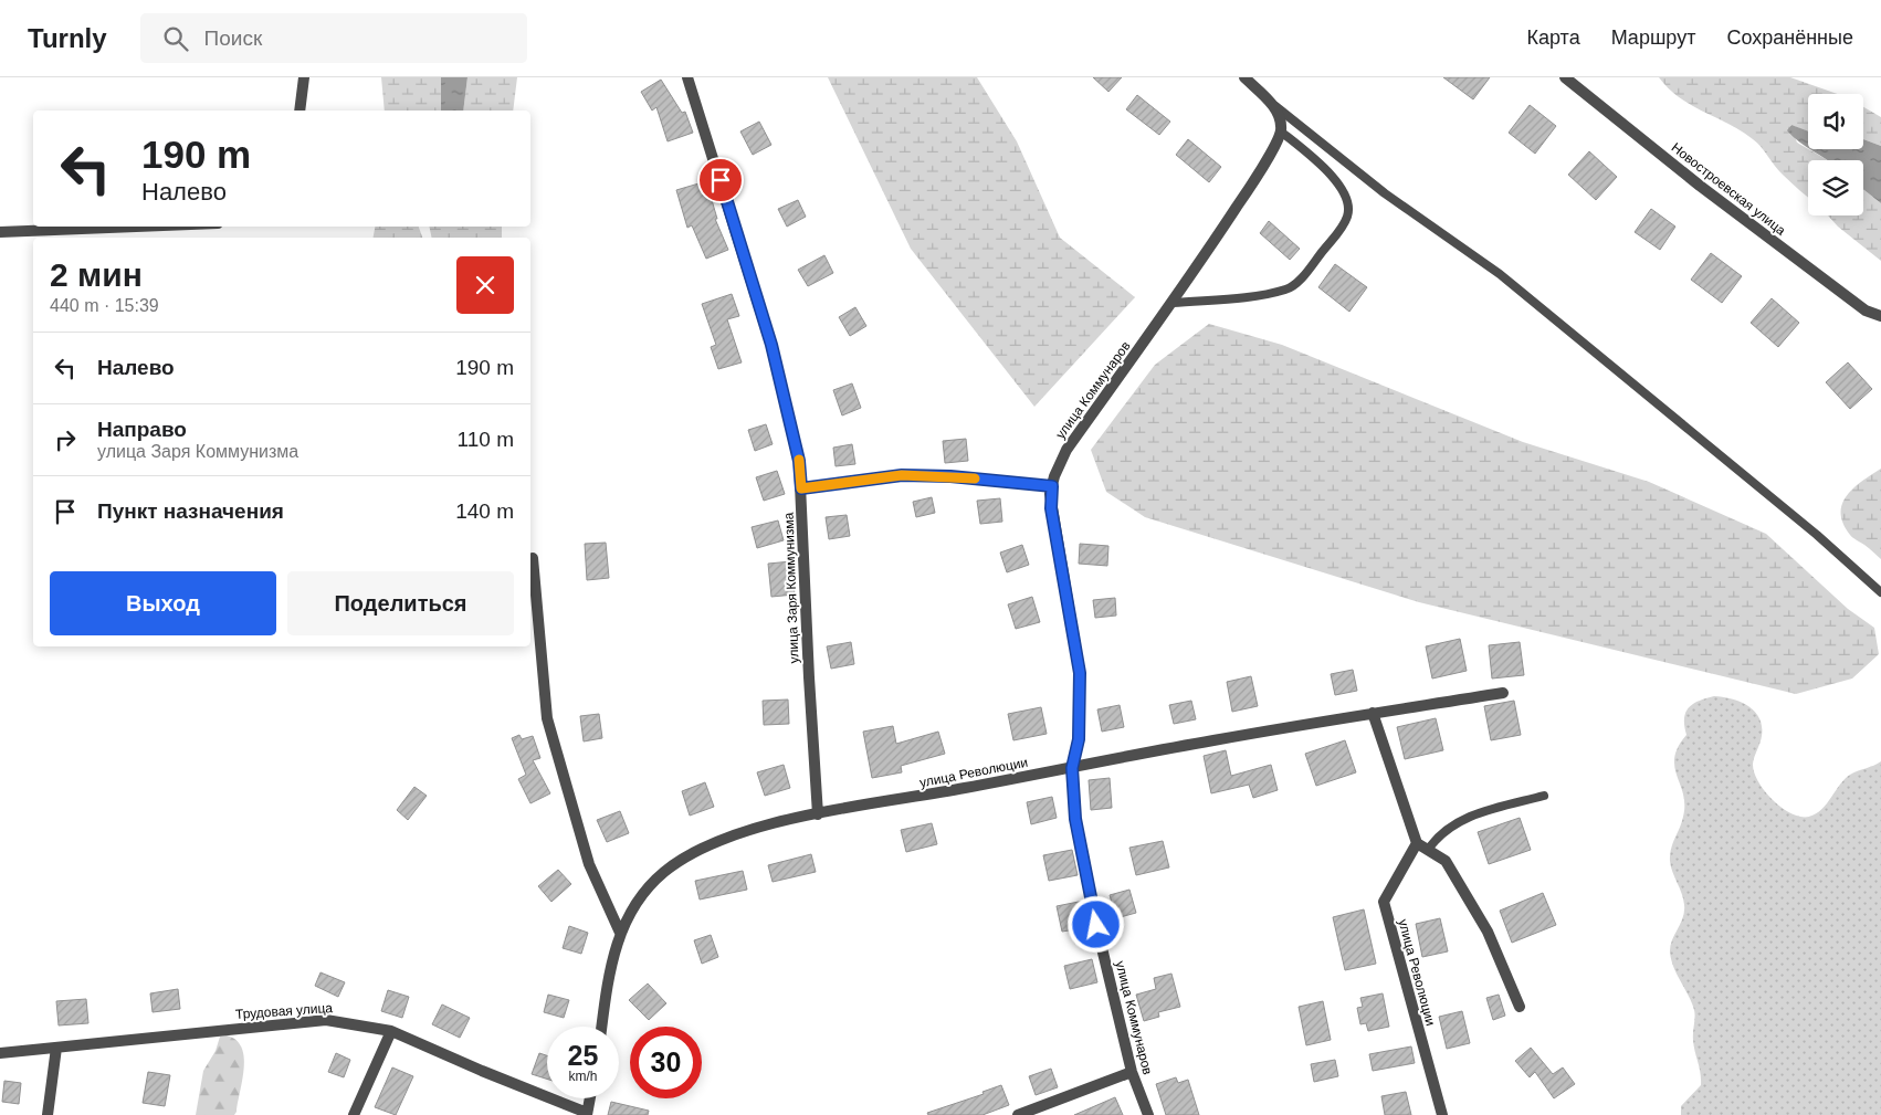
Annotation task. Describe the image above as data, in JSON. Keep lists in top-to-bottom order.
{
  "streets": {
    "street": [
      "Новостроевская улица",
      "улица Коммунаров",
      "улица Заря Коммунизма",
      "улица Революции",
      "Трудовая улица"
    ]
  },
  "crossings": [
    ["улица Коммунаров", "улица Революции"],
    ["улица Заря Коммунизма", "улица Революции"]
  ],
  "page": {
    "header": "Turnly",
    "search": "Поиск",
    "nav": ["Карта", "Маршрут", "Сохранённые"],
    "turn": ["190 m", "Налево"],
    "heading": ["2 мин", "440 m · 15:39"],
    "list": [
      {
        "name": "Налево",
        "value": "190 m"
      },
      {
        "name": "Направо",
        "note": "улица Заря Коммунизма",
        "value": "110 m"
      },
      {
        "name": "Пункт назначения",
        "value": "140 m"
      }
    ],
    "buttons": ["Выход", "Поделиться"],
    "speed": "25 km/h",
    "limit": "30"
  }
}
